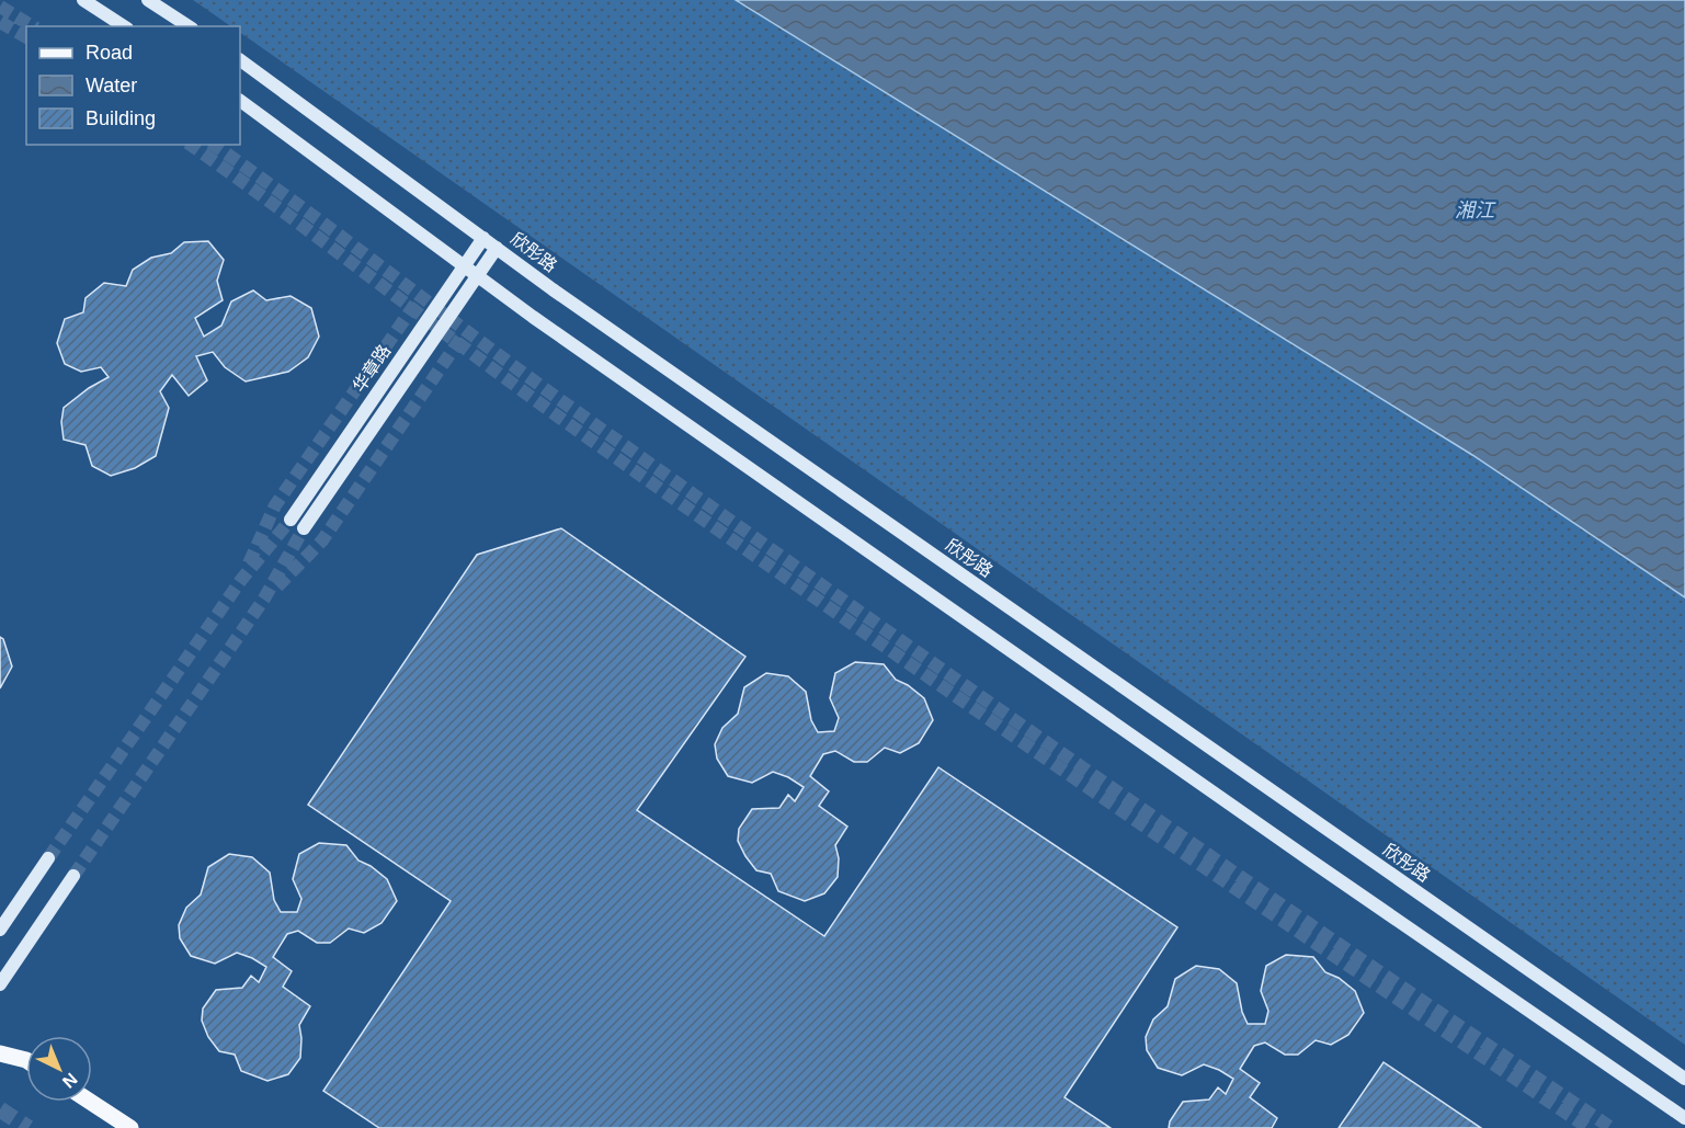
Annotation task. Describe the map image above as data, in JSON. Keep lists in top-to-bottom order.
{
  "streets": {
    "main road": ["欣彤路", "华章路"]
  },
  "crossings": [
    ["欣彤路", "华章路"]
  ],
  "water": ["湘江"],
  "legend": ["Road", "Water", "Building"],
  "north": "bottom right"
}
